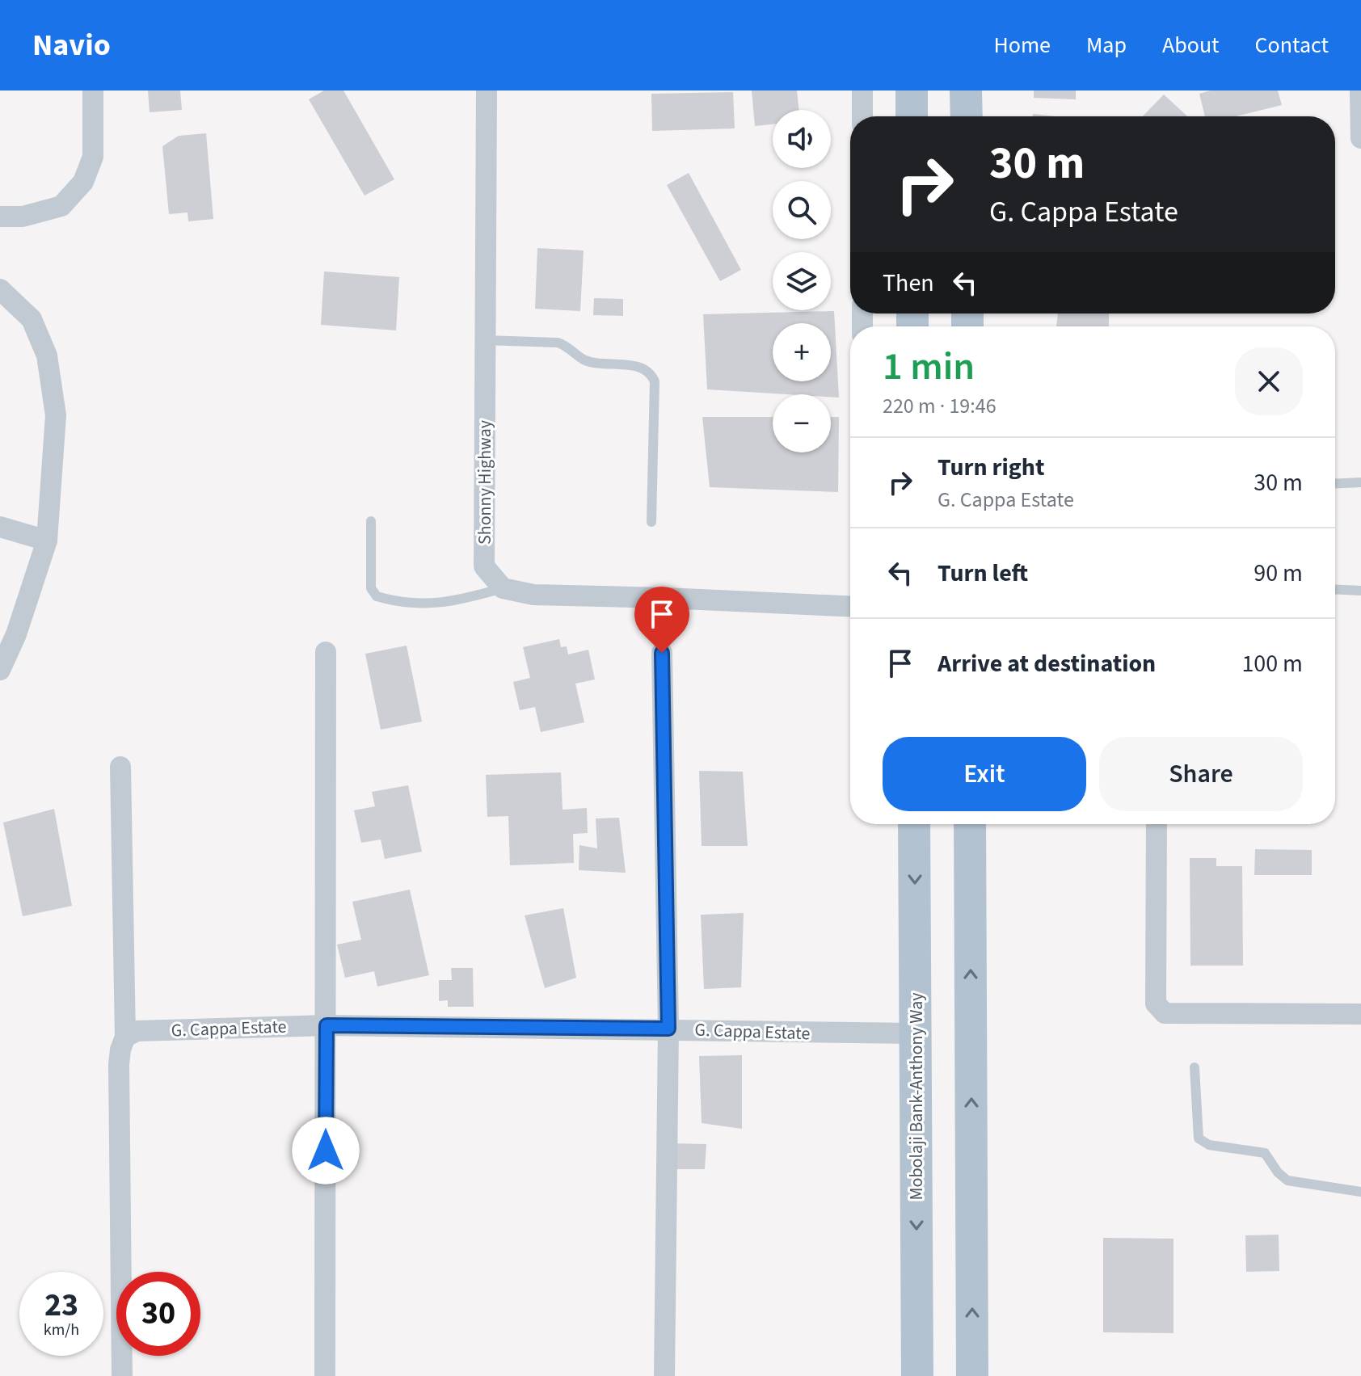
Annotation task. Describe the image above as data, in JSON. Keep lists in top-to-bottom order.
{
  "streets": {
    "main road": ["Mobolaji Bank-Anthony Way"],
    "street": ["Shonny Highway", "G. Cappa Estate"]
  },
  "crossings": [
    ["G. Cappa Estate", "Mobolaji Bank-Anthony Way"]
  ],
  "page": {
    "header": "Navio",
    "nav": [
      "Home",
      "Map",
      "About",
      "Contact"
    ],
    "map_buttons": ["+", "−"],
    "turn": ["30 m", "G. Cappa Estate"],
    "then": "Then",
    "heading": ["1 min", "220 m · 19:46"],
    "list": [
      {
        "name": "Turn right",
        "note": "G. Cappa Estate",
        "value": "30 m"
      },
      {
        "name": "Turn left",
        "value": "90 m"
      },
      {
        "name": "Arrive at destination",
        "value": "100 m"
      }
    ],
    "buttons": ["Exit", "Share"],
    "speed": "23 km/h",
    "limit": "30"
  }
}
